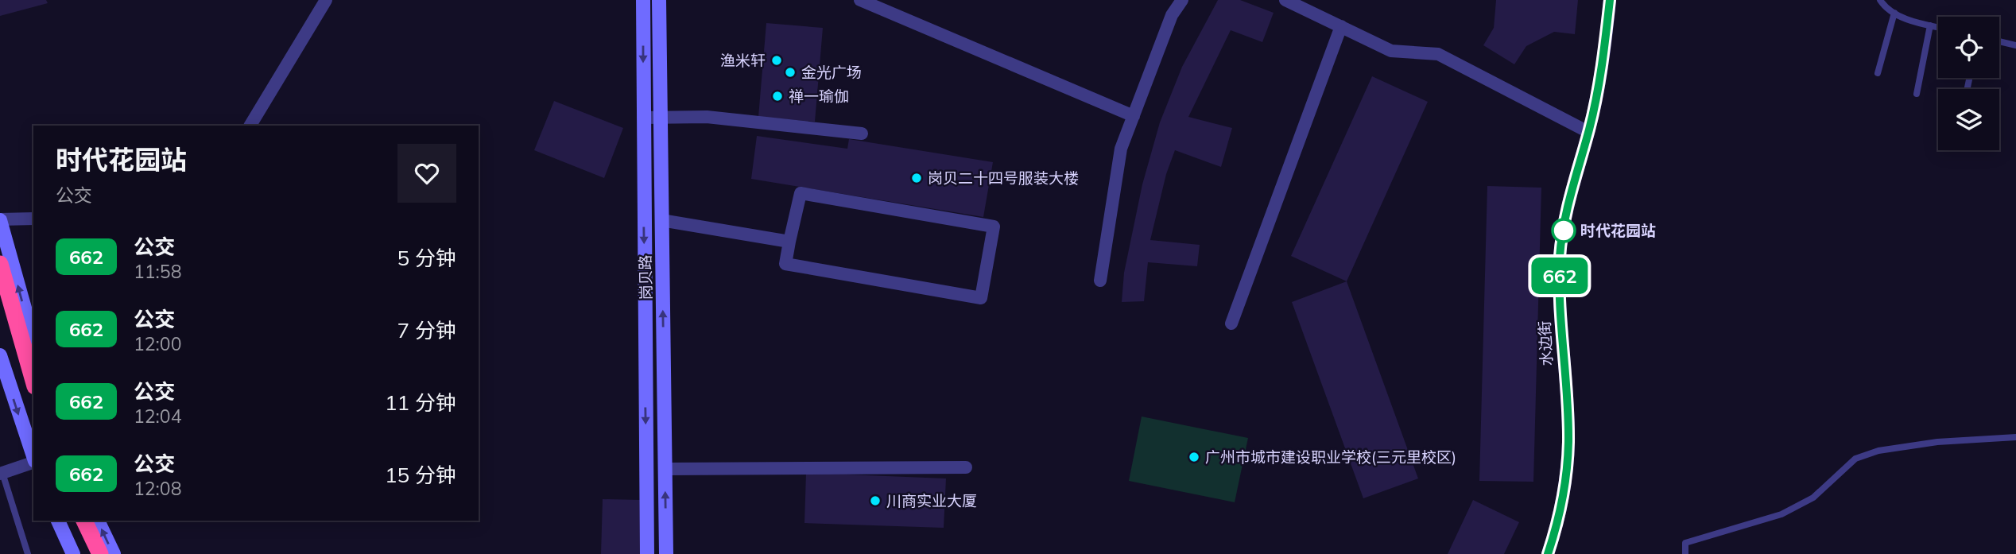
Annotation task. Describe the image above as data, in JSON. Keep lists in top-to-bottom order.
{
  "streets": {
    "main road": ["岗贝路"],
    "street": ["水边街"]
  },
  "places": [
    "渔米轩",
    "金光广场",
    "禅一瑜伽",
    "岗贝二十四号服装大楼",
    "时代花园站",
    "广州市城市建设职业学校(三元里校区)",
    "川商实业大厦"
  ],
  "lines": ["bus line 662"],
  "page": {
    "on_map": "662",
    "heading": ["时代花园站", "公交"],
    "list": [
      {
        "mark": "662",
        "name": "公交",
        "note": "11:58",
        "value": "5 分钟"
      },
      {
        "mark": "662",
        "name": "公交",
        "note": "12:00",
        "value": "7 分钟"
      },
      {
        "mark": "662",
        "name": "公交",
        "note": "12:04",
        "value": "11 分钟"
      },
      {
        "mark": "662",
        "name": "公交",
        "note": "12:08",
        "value": "15 分钟"
      }
    ]
  }
}
